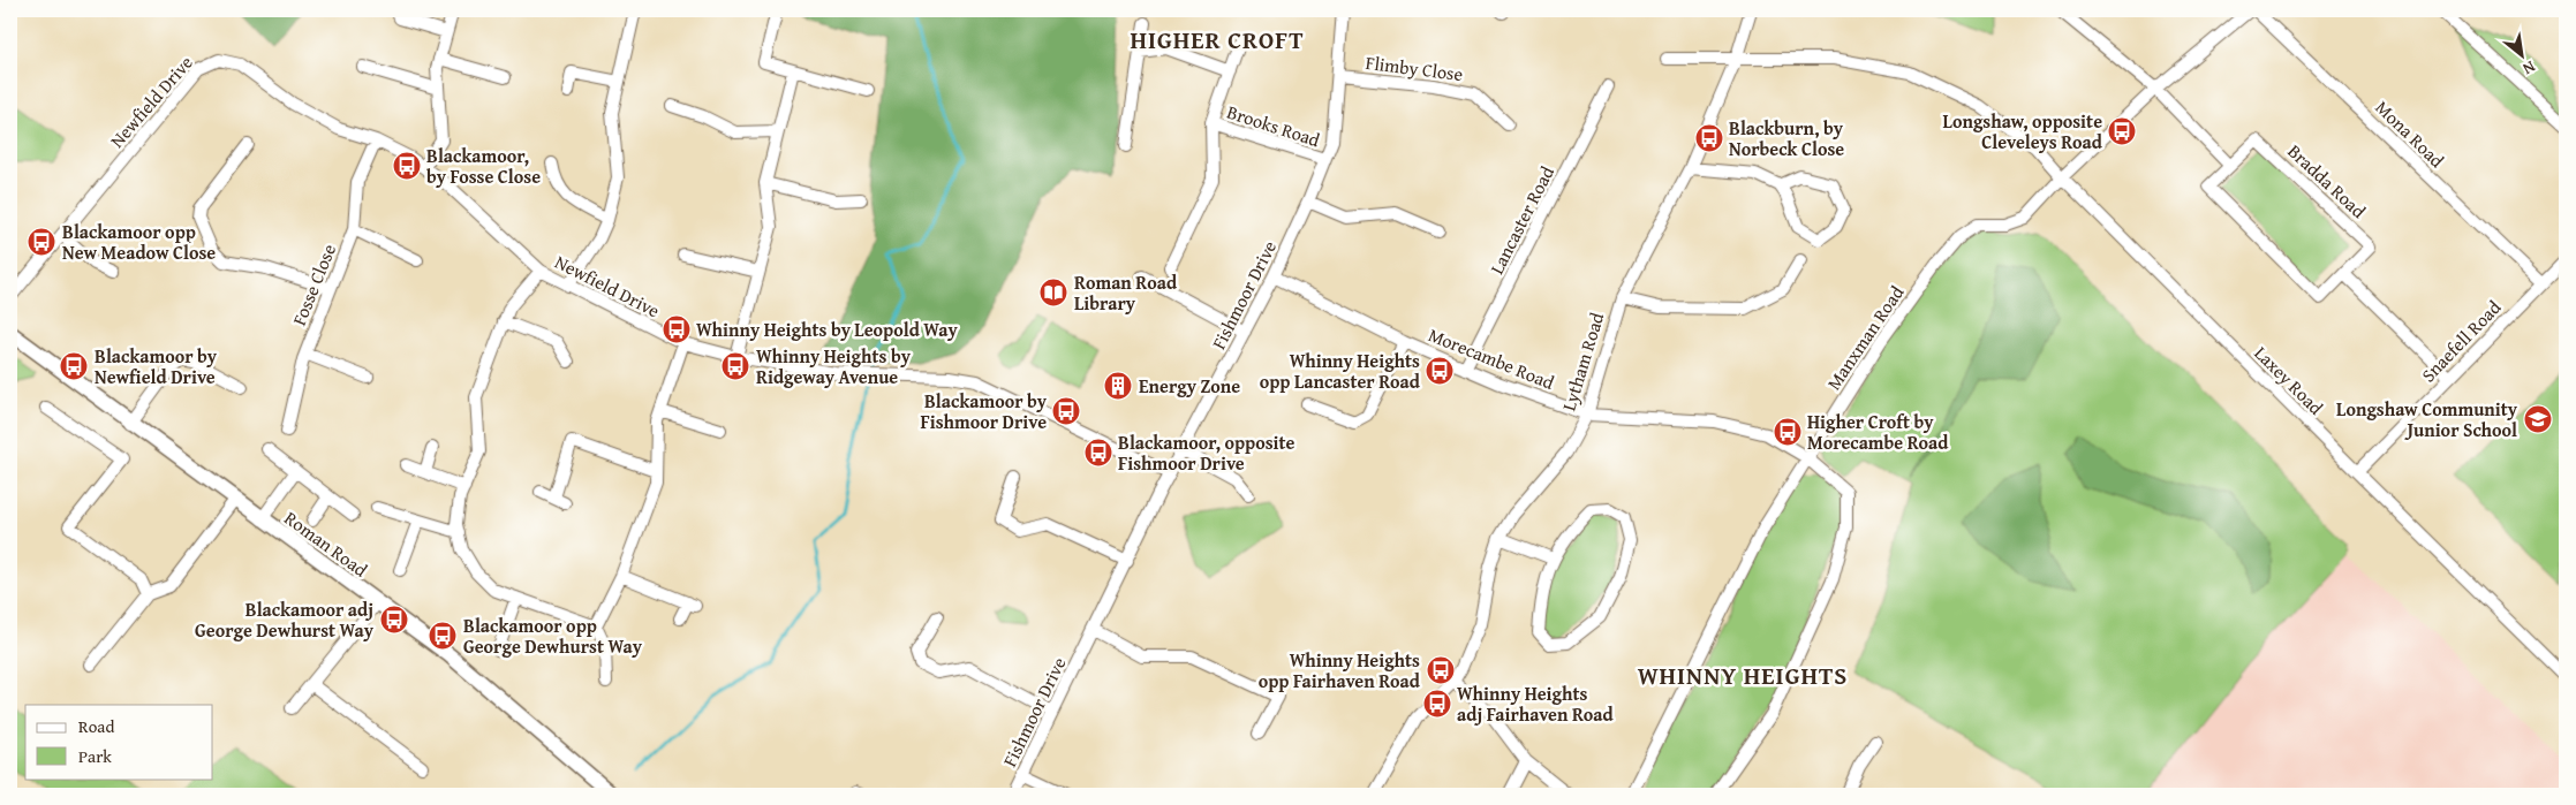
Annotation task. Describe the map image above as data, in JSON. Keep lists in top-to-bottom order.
{
  "streets": {
    "street": [
      "Flimby Close",
      "Newfield Drive",
      "Brooks Road",
      "Mona Road",
      "Bradda Road",
      "Lancaster Road",
      "Fosse Close",
      "Fishmoor Drive",
      "Manxman Road",
      "Snaefell Road",
      "Morecambe Road",
      "Lytham Road",
      "Laxey Road",
      "Roman Road"
    ]
  },
  "crossings": [
    ["Flimby Close", "Fishmoor Drive"],
    ["Newfield Drive", "Fosse Close"],
    ["Newfield Drive", "Fishmoor Drive"],
    ["Brooks Road", "Fishmoor Drive"],
    ["Mona Road", "Snaefell Road"],
    ["Lancaster Road", "Morecambe Road"],
    ["Fishmoor Drive", "Morecambe Road"],
    ["Manxman Road", "Morecambe Road"],
    ["Manxman Road", "Laxey Road"],
    ["Snaefell Road", "Laxey Road"],
    ["Morecambe Road", "Lytham Road"],
    ["Lytham Road", "Laxey Road"]
  ],
  "districts": ["HIGHER CROFT", "WHINNY HEIGHTS"],
  "places": {
    "bus stop": [
      "Longshaw, opposite Cleveleys Road",
      "Blackburn, by Norbeck Close",
      "Blackamoor, by Fosse Close",
      "Blackamoor opp New Meadow Close",
      "Whinny Heights by Leopold Way",
      "Blackamoor by Newfield Drive",
      "Whinny Heights by Ridgeway Avenue",
      "Whinny Heights opp Lancaster Road",
      "Blackamoor by Fishmoor Drive",
      "Higher Croft by Morecambe Road",
      "Blackamoor, opposite Fishmoor Drive",
      "Blackamoor adj George Dewhurst Way",
      "Blackamoor opp George Dewhurst Way",
      "Whinny Heights opp Fairhaven Road",
      "Whinny Heights adj Fairhaven Road"
    ],
    "library": ["Roman Road Library"],
    "building": ["Energy Zone"],
    "school or university": ["Longshaw Community Junior School"]
  },
  "legend": ["Road", "Park"],
  "north": "bottom right"
}
